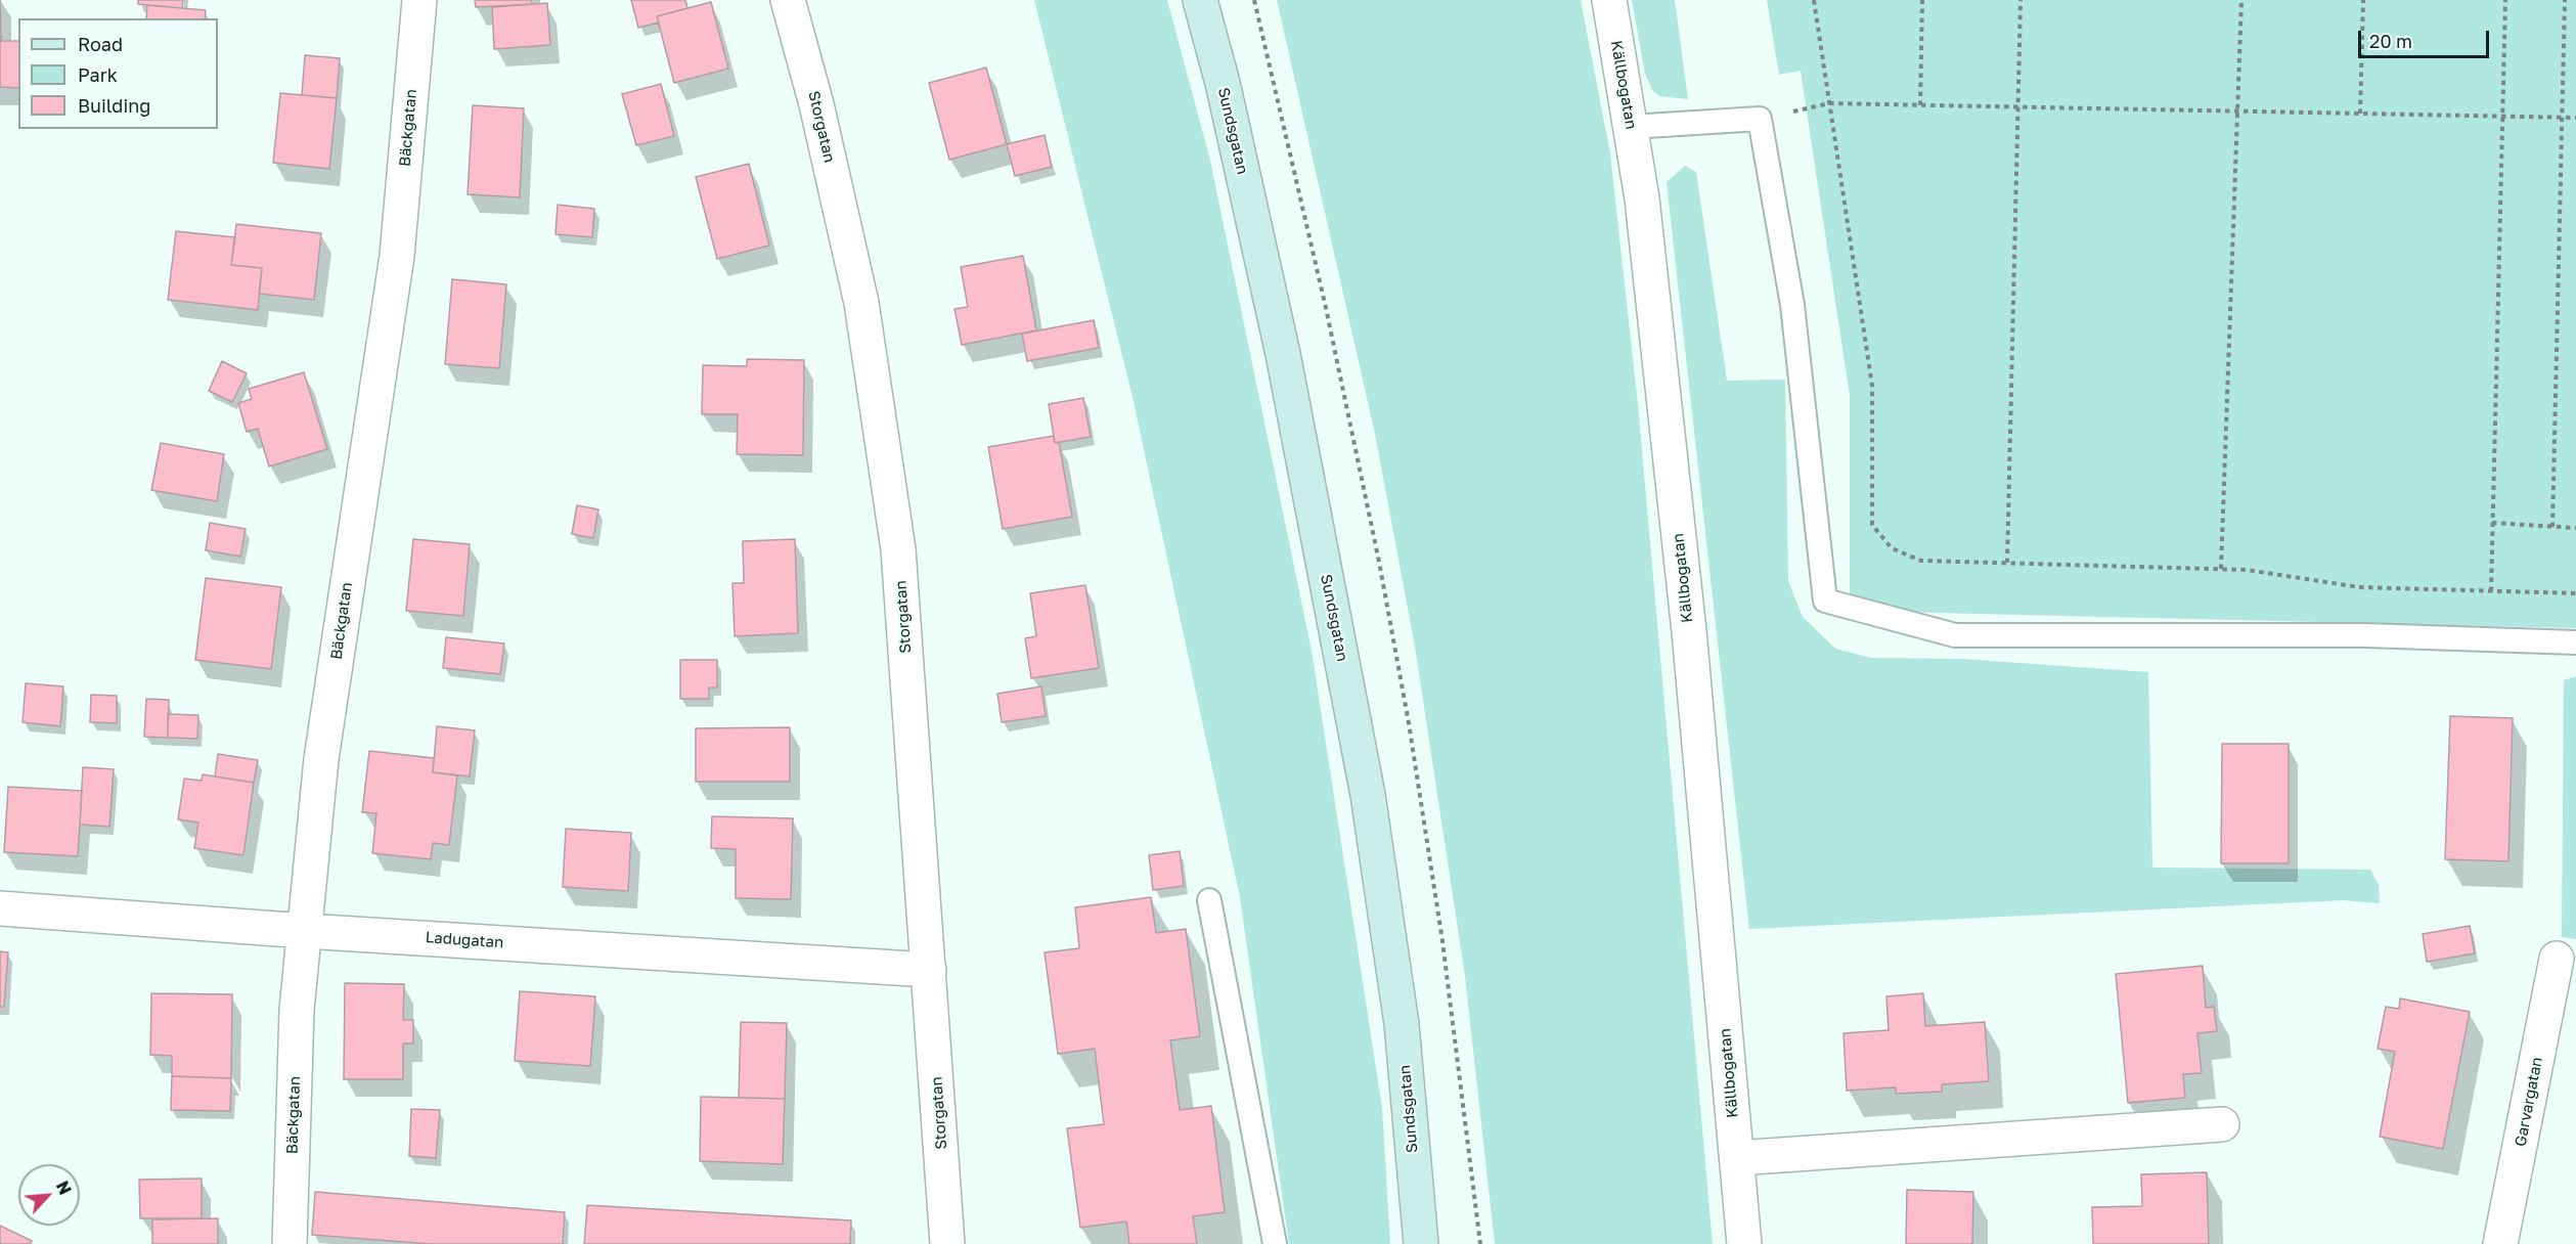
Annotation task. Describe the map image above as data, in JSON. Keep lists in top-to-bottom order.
{
  "streets": {
    "main road": ["Sundsgatan"],
    "street": [
      "Källbogatan",
      "Storgatan",
      "Bäckgatan",
      "Ladugatan",
      "Garvargatan"
    ]
  },
  "crossings": [
    ["Storgatan", "Ladugatan"],
    ["Bäckgatan", "Ladugatan"]
  ],
  "legend": ["Road", "Park", "Building"],
  "scale_bar": "20 m",
  "north": "top right"
}
